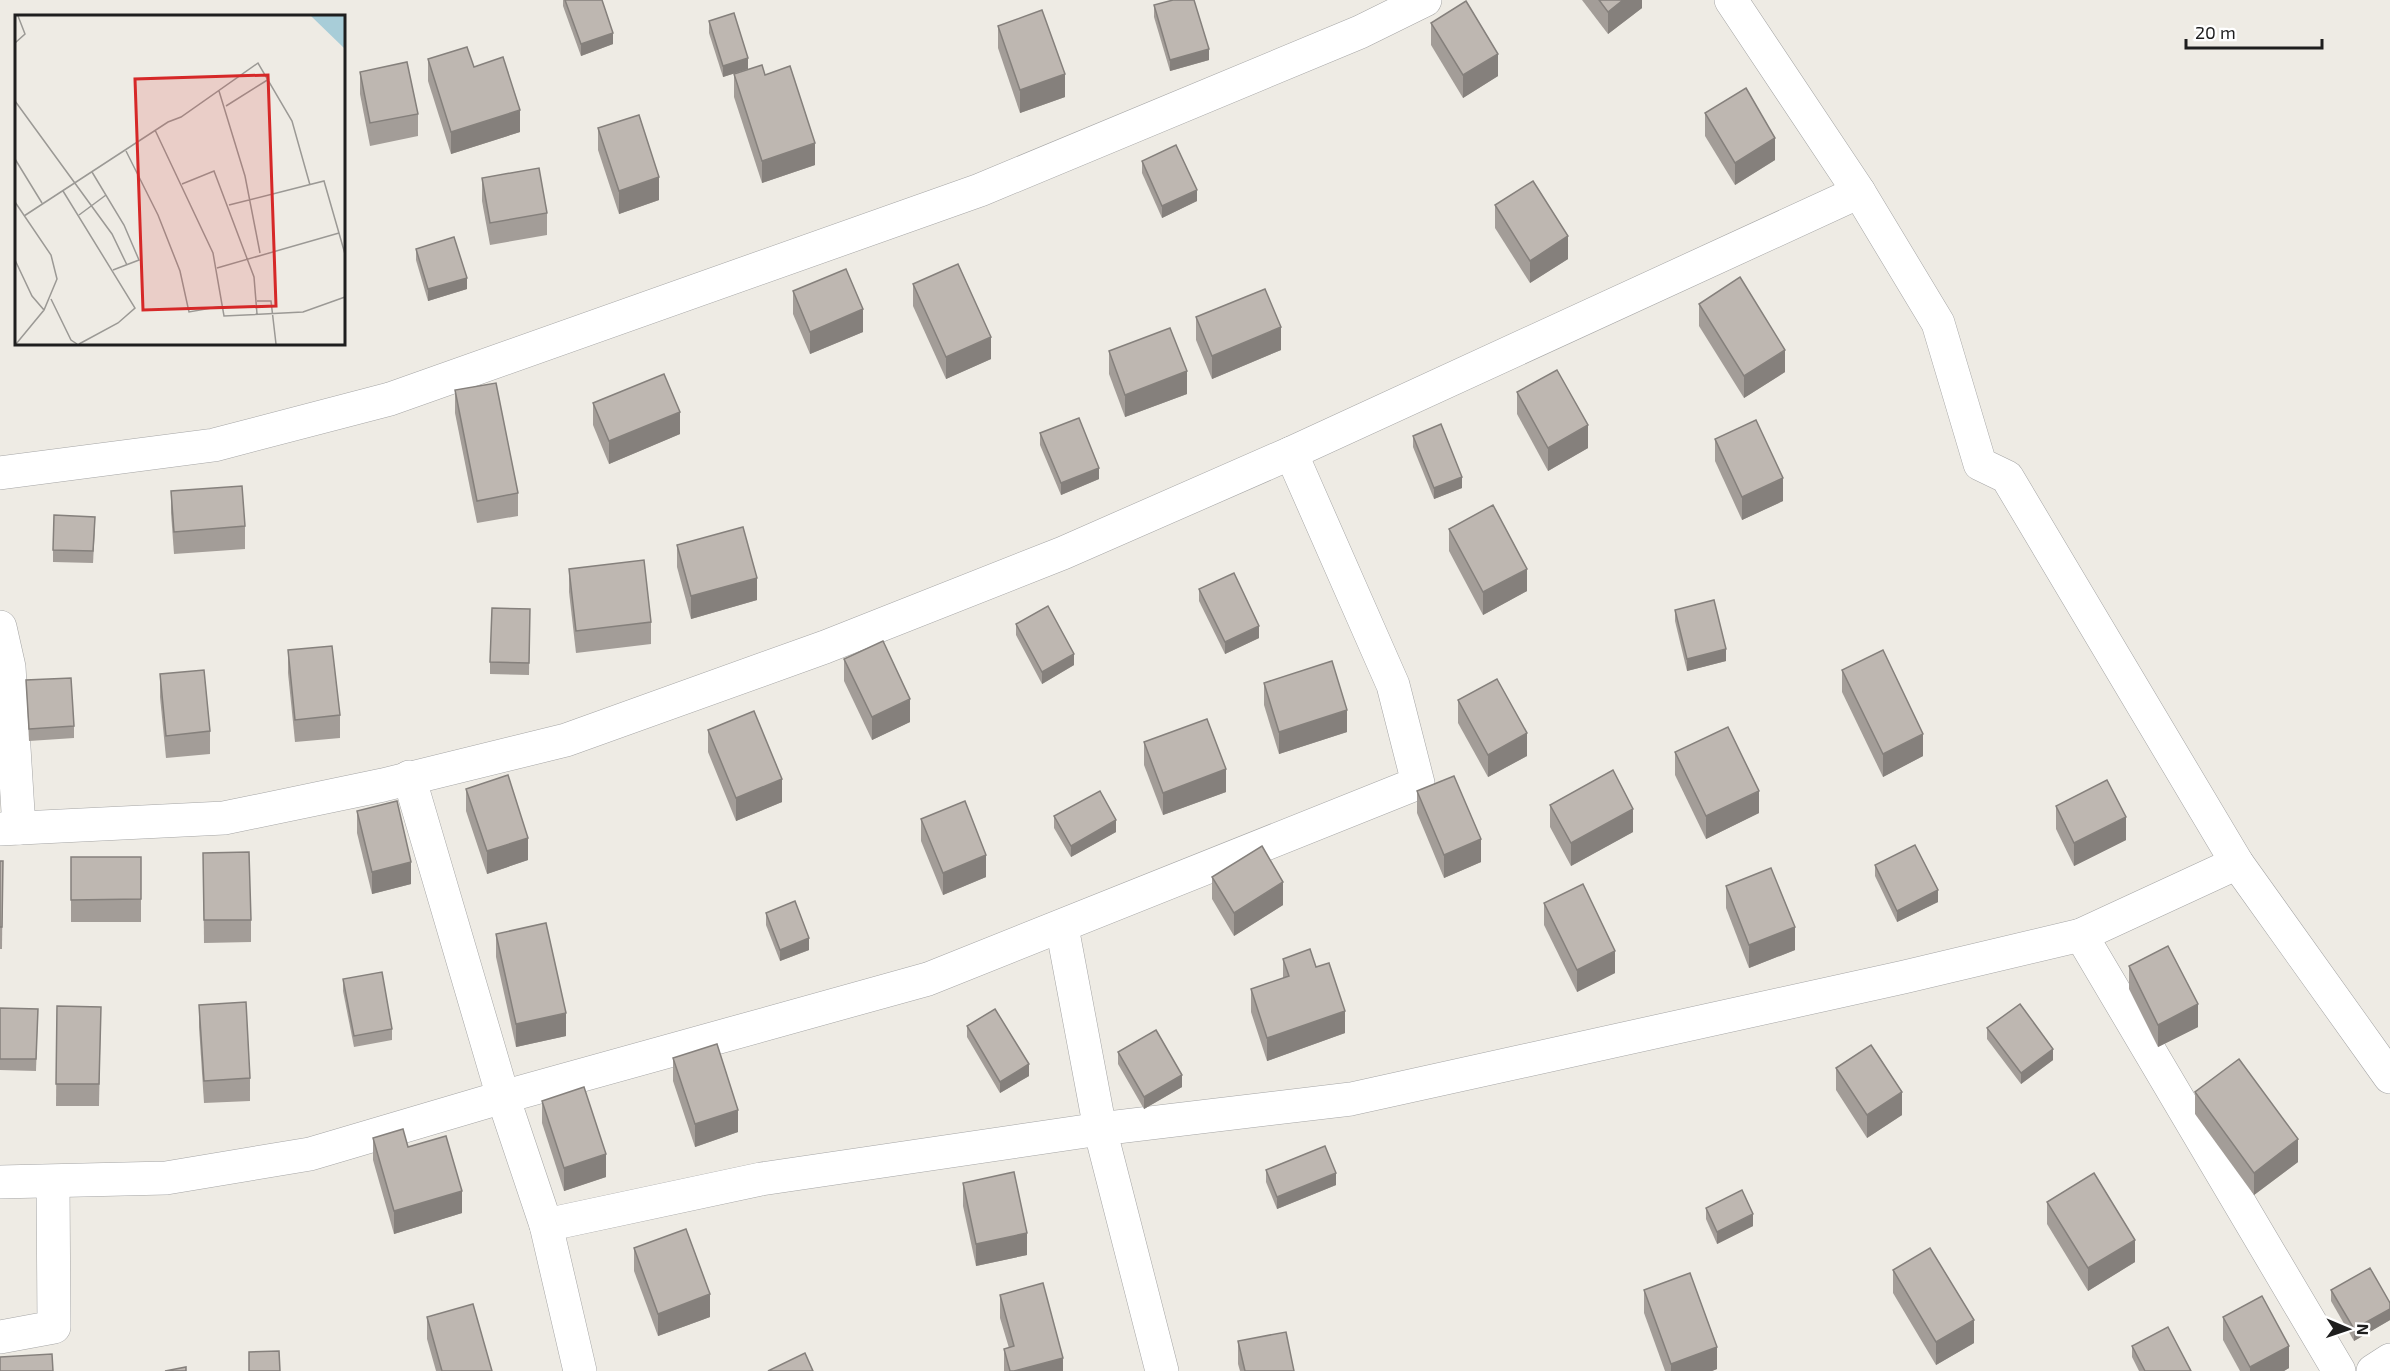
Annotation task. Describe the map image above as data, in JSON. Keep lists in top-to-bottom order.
{
  "scale_bar": "20 m",
  "north": "right"
}
